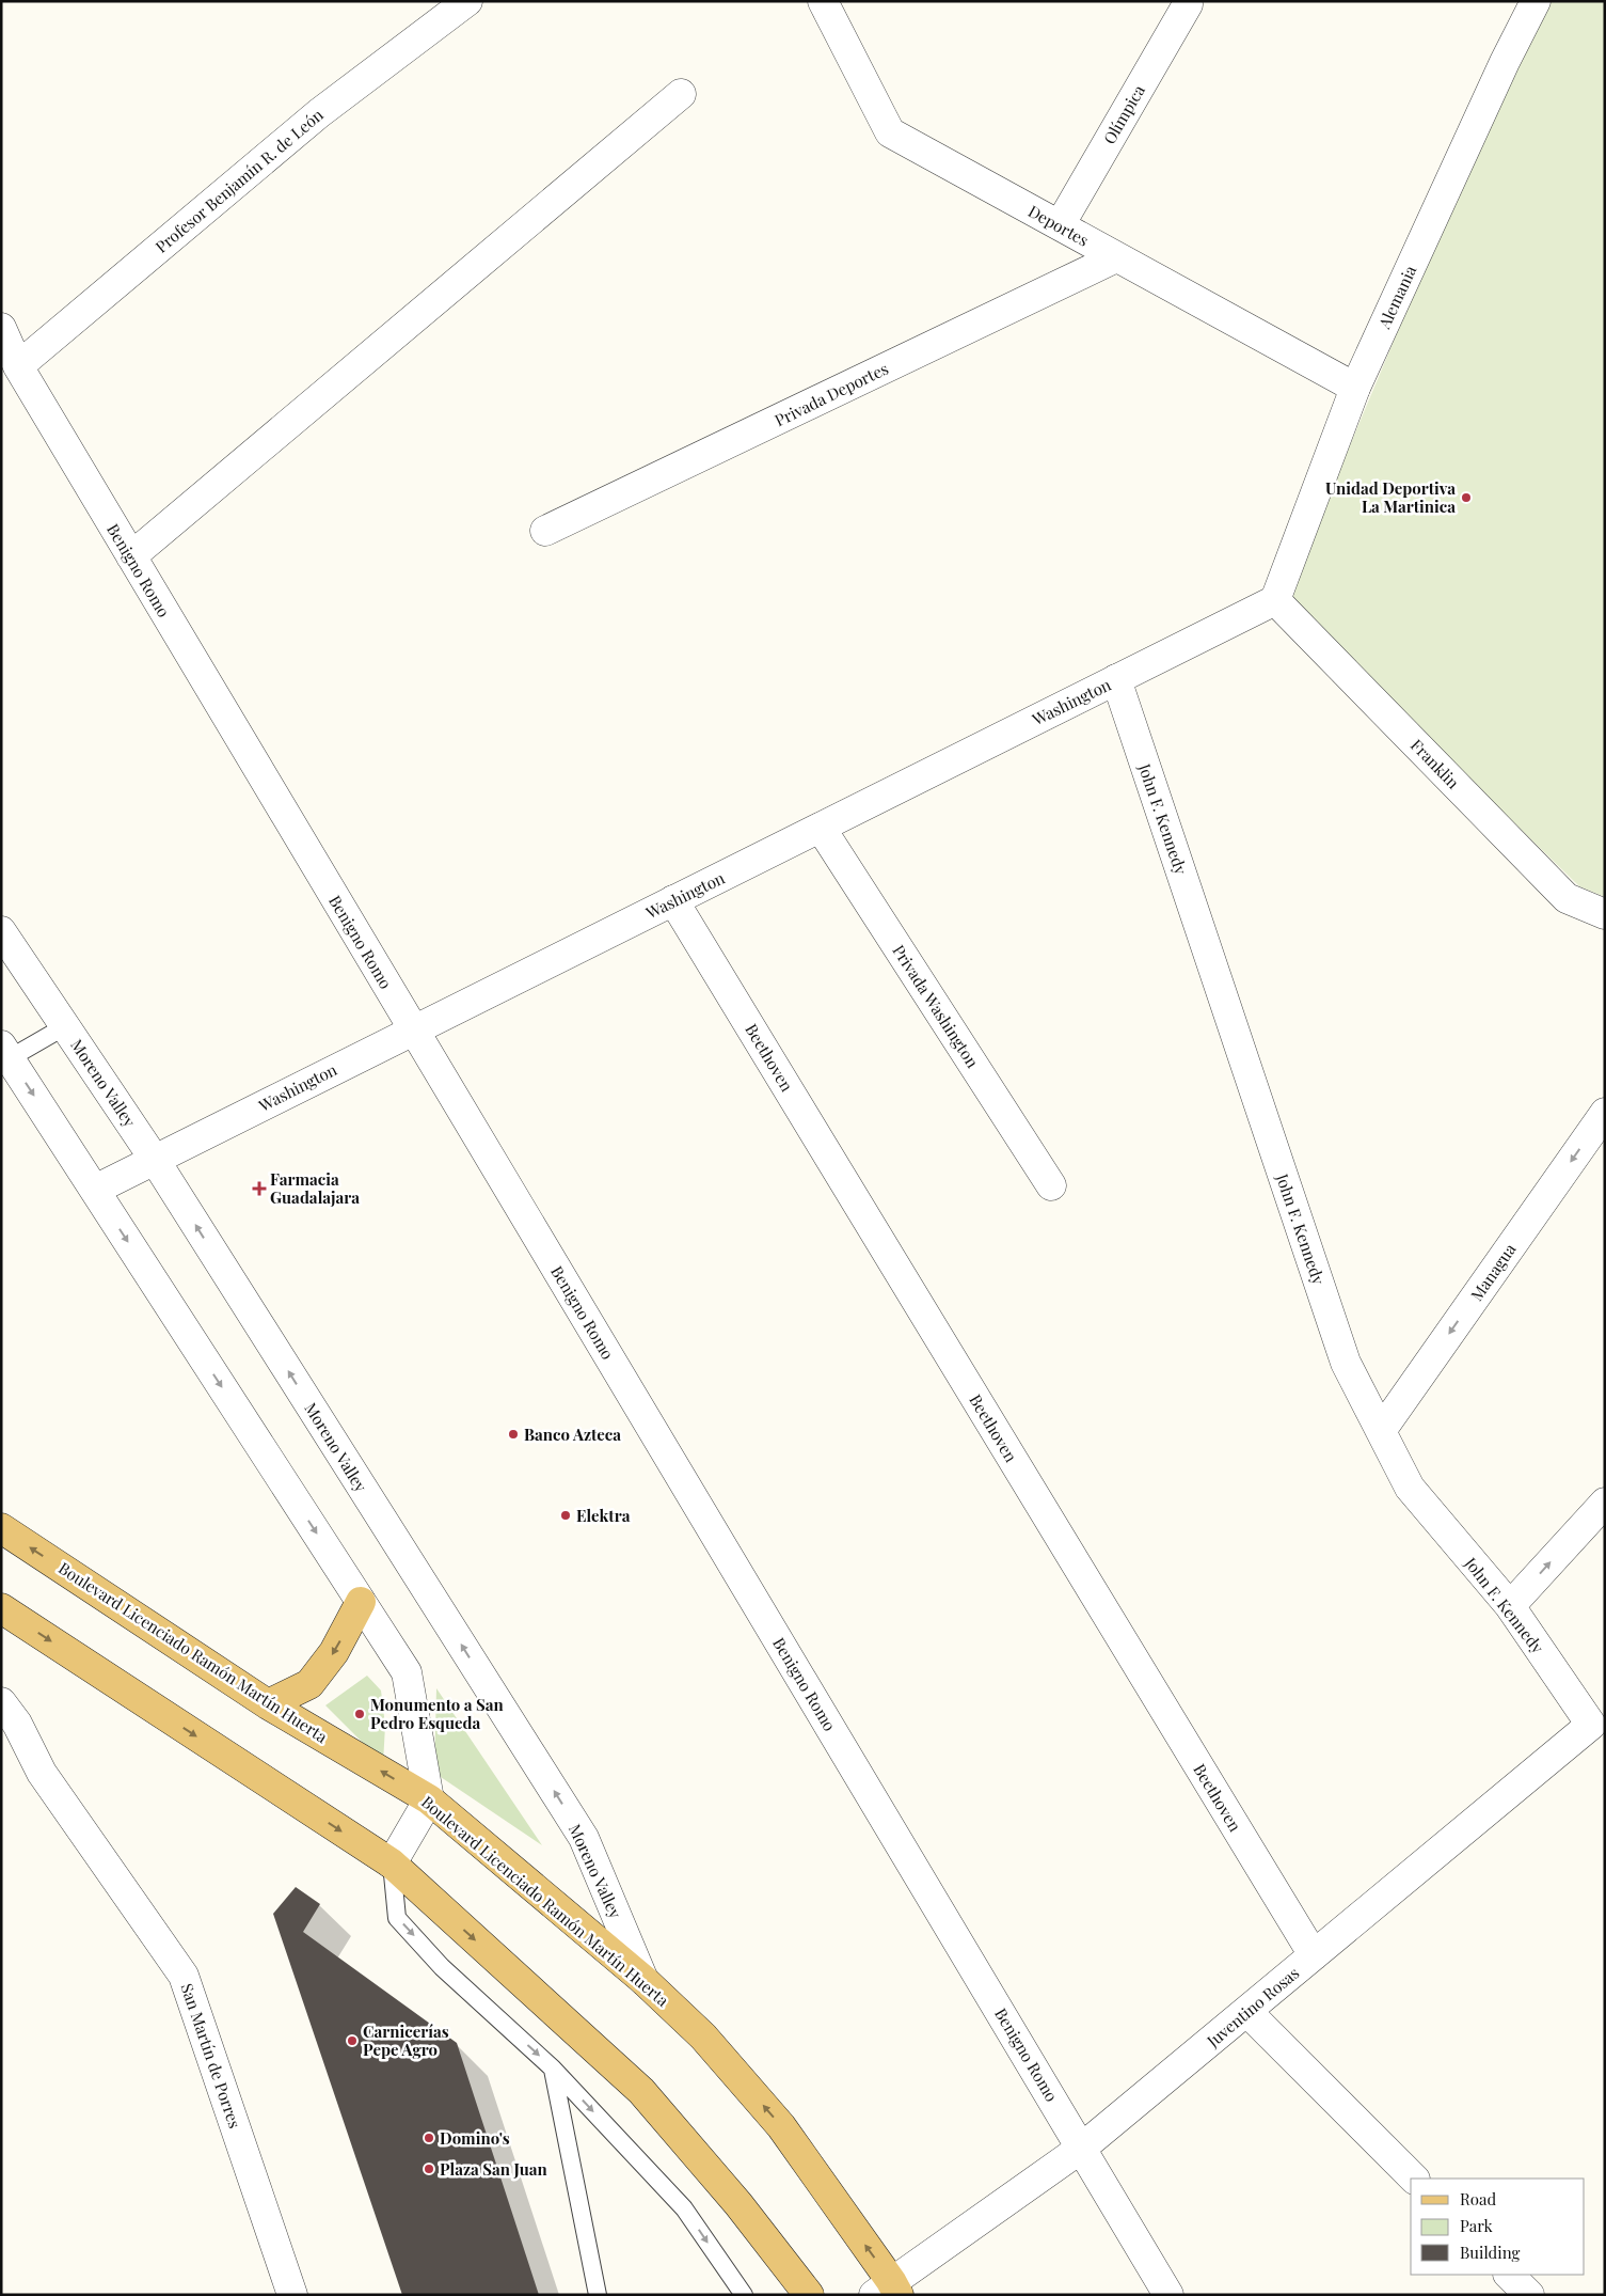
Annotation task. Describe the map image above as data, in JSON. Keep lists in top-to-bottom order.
{
  "streets": {
    "main road": ["Boulevard Licenciado Ramón Martín Huerta"],
    "street": [
      "Olímpica",
      "Profesor Benjamín R. de León",
      "Deportes",
      "Alemania",
      "Privada Deportes",
      "Benigno Romo",
      "Washington",
      "Franklin",
      "John F. Kennedy",
      "Privada Washington",
      "Beethoven",
      "Moreno Valley",
      "Managua",
      "Juventino Rosas",
      "San Martín de Porres"
    ]
  },
  "crossings": [
    ["Olímpica", "Deportes"],
    ["Profesor Benjamín R. de León", "Benigno Romo"],
    ["Deportes", "Alemania"],
    ["Deportes", "Privada Deportes"],
    ["Alemania", "Washington"],
    ["Alemania", "Franklin"],
    ["Benigno Romo", "Washington"],
    ["Benigno Romo", "Juventino Rosas"],
    ["Washington", "Franklin"],
    ["Washington", "John F. Kennedy"],
    ["Washington", "Privada Washington"],
    ["Washington", "Beethoven"],
    ["Washington", "Moreno Valley"],
    ["John F. Kennedy", "Managua"],
    ["John F. Kennedy", "Juventino Rosas"],
    ["Beethoven", "Juventino Rosas"],
    ["Moreno Valley", "Boulevard Licenciado Ramón Martín Huerta"],
    ["Boulevard Licenciado Ramón Martín Huerta", "Juventino Rosas"]
  ],
  "one_way": ["Managua"],
  "places": {
    "other": [
      "Unidad Deportiva La Martinica",
      "Banco Azteca",
      "Elektra",
      "Monumento a San Pedro Esqueda",
      "Carnicerías Pepe Agro",
      "Domino's",
      "Plaza San Juan"
    ],
    "health": ["Farmacia Guadalajara"]
  },
  "legend": ["Road", "Park", "Building"]
}
